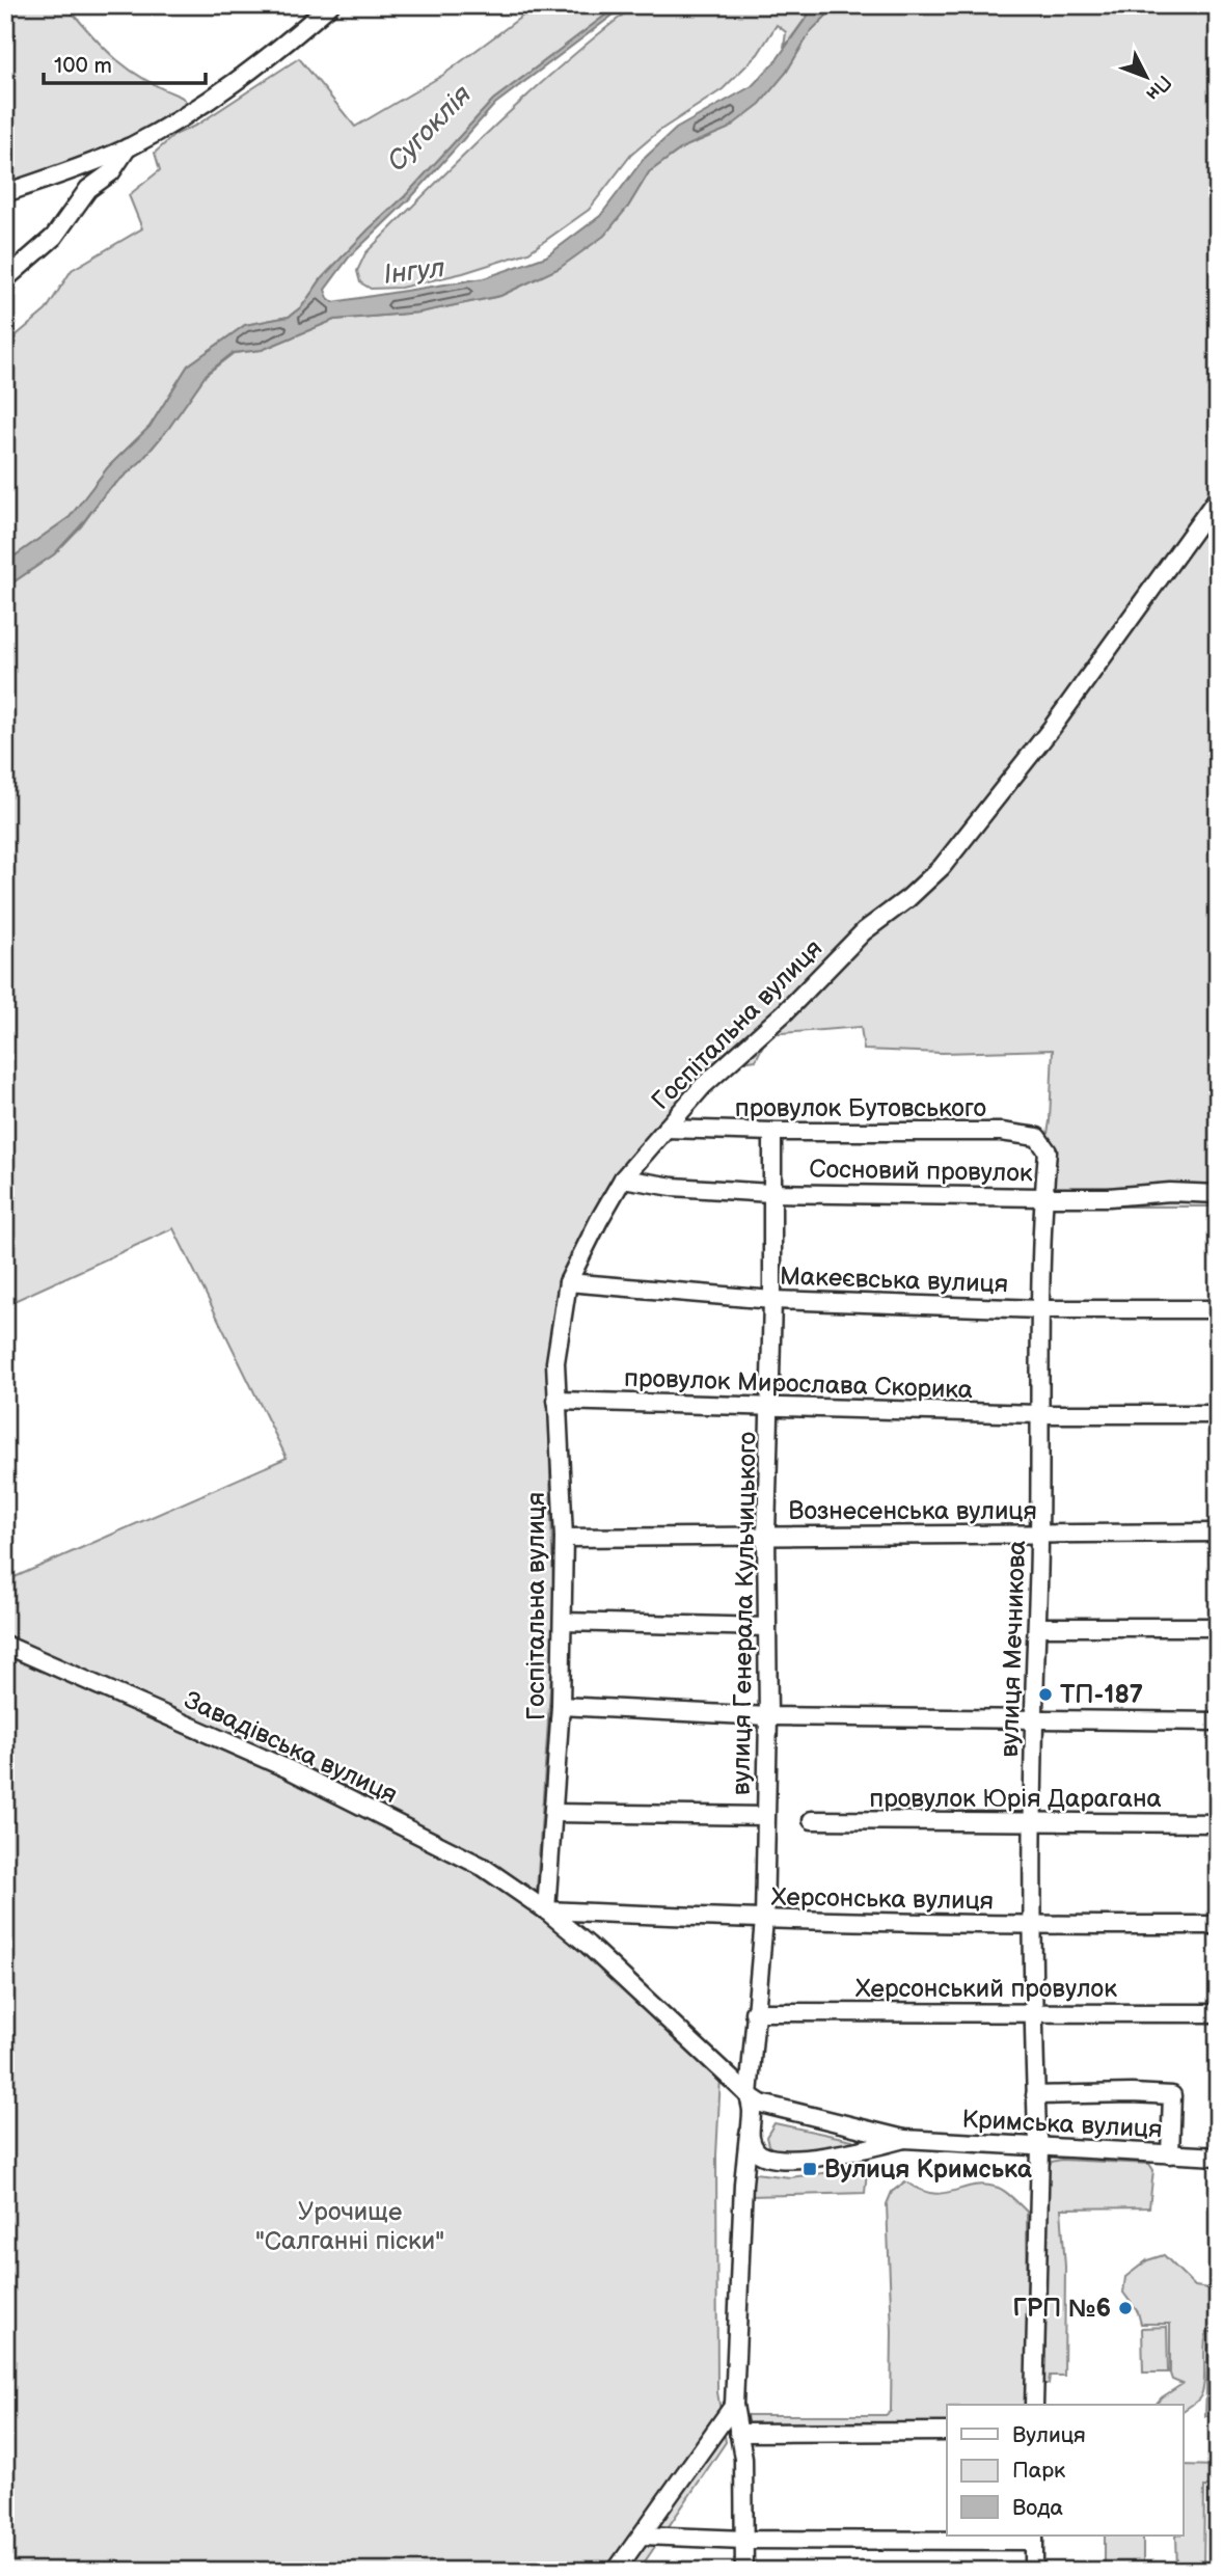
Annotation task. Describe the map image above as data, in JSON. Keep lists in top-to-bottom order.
{
  "streets": {
    "street": [
      "Госпітальна вулиця",
      "провулок Бутовського",
      "Сосновий провулок",
      "Макеєвська вулиця",
      "провулок Мирослава Скорика",
      "Вознесенська вулиця",
      "вулиця Генерала Кульчицького",
      "вулиця Мечникова",
      "Завадівська вулиця",
      "провулок Юрія Дарагана",
      "Херсонська вулиця",
      "Херсонський провулок",
      "Кримська вулиця"
    ]
  },
  "crossings": [
    ["Госпітальна вулиця", "провулок Бутовського"],
    ["Госпітальна вулиця", "Сосновий провулок"],
    ["Госпітальна вулиця", "Макеєвська вулиця"],
    ["Госпітальна вулиця", "провулок Мирослава Скорика"],
    ["Госпітальна вулиця", "Вознесенська вулиця"],
    ["Госпітальна вулиця", "Завадівська вулиця"],
    ["Госпітальна вулиця", "Херсонська вулиця"],
    ["Госпітальна вулиця", "Кримська вулиця"],
    ["провулок Бутовського", "вулиця Генерала Кульчицького"],
    ["провулок Бутовського", "вулиця Мечникова"],
    ["Сосновий провулок", "вулиця Генерала Кульчицького"],
    ["Сосновий провулок", "вулиця Мечникова"],
    ["Макеєвська вулиця", "вулиця Генерала Кульчицького"],
    ["Макеєвська вулиця", "вулиця Мечникова"],
    ["провулок Мирослава Скорика", "вулиця Генерала Кульчицького"],
    ["провулок Мирослава Скорика", "вулиця Мечникова"],
    ["Вознесенська вулиця", "вулиця Генерала Кульчицького"],
    ["Вознесенська вулиця", "вулиця Мечникова"],
    ["вулиця Генерала Кульчицького", "Херсонська вулиця"],
    ["вулиця Генерала Кульчицького", "Херсонський провулок"],
    ["вулиця Генерала Кульчицького", "Кримська вулиця"],
    ["вулиця Мечникова", "провулок Юрія Дарагана"],
    ["вулиця Мечникова", "Херсонська вулиця"],
    ["вулиця Мечникова", "Херсонський провулок"],
    ["вулиця Мечникова", "Кримська вулиця"],
    ["Завадівська вулиця", "Херсонська вулиця"],
    ["Завадівська вулиця", "Кримська вулиця"],
    ["Херсонська вулиця", "Кримська вулиця"]
  ],
  "water": ["Сугоклія", "Інгул"],
  "parks": ["Урочище \"Салганні піски\""],
  "places": {
    "other": ["ТП-187", "ГРП №6"],
    "transit": ["Вулиця Кримська"]
  },
  "legend": ["Вулиця", "Парк", "Вода"],
  "scale_bar": "100 m",
  "north": "bottom right"
}
